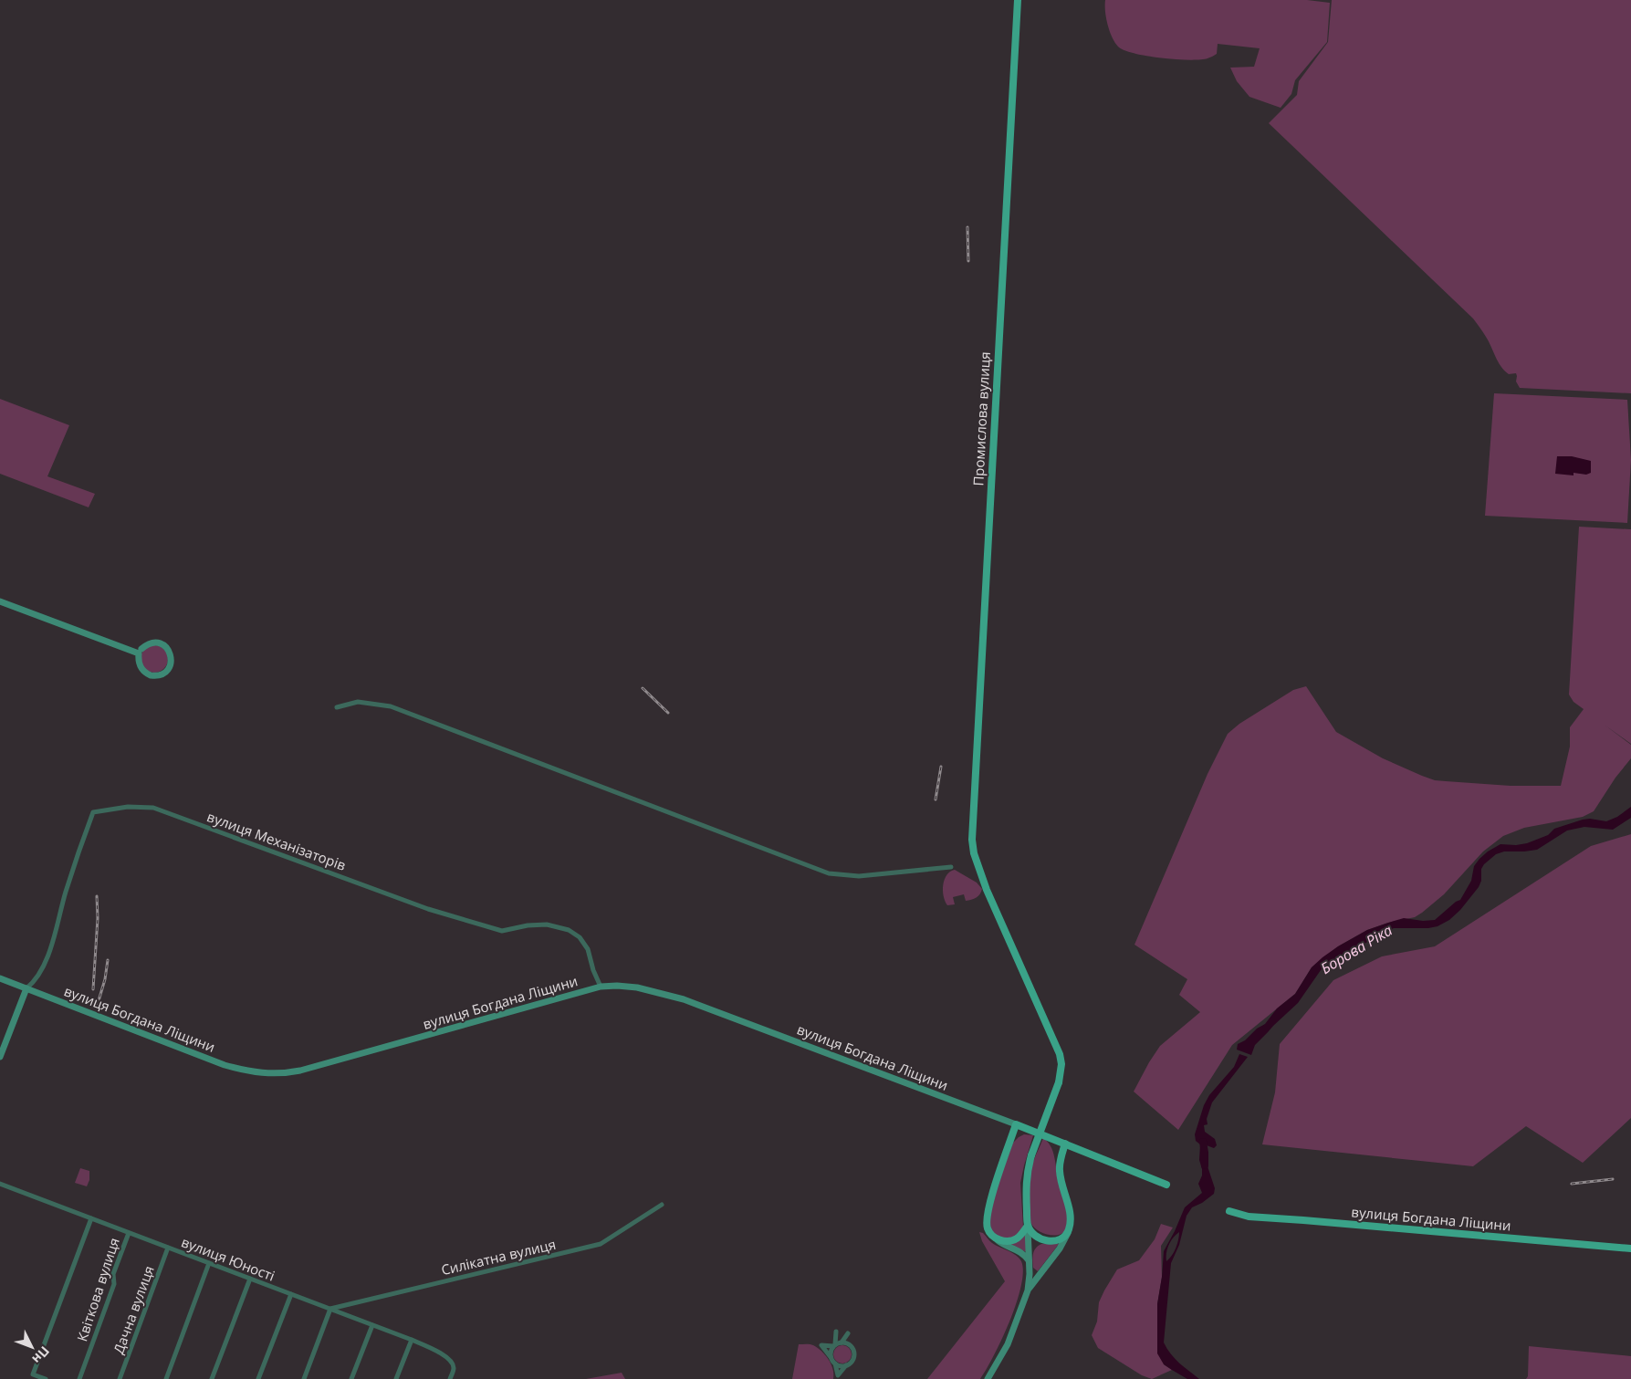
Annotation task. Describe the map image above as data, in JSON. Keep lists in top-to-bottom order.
{
  "streets": {
    "main road": ["Промислова вулиця", "вулиця Богдана Ліщини"],
    "street": [
      "вулиця Механізаторів",
      "Силікатна вулиця",
      "вулиця Юності",
      "Квіткова вулиця",
      "Дачна вулиця"
    ]
  },
  "crossings": [
    ["вулиця Механізаторів", "вулиця Богдана Ліщини"],
    ["Силікатна вулиця", "вулиця Юності"],
    ["вулиця Юності", "Квіткова вулиця"],
    ["вулиця Юності", "Дачна вулиця"]
  ],
  "water": ["Борова Ріка"],
  "north": "bottom right"
}
